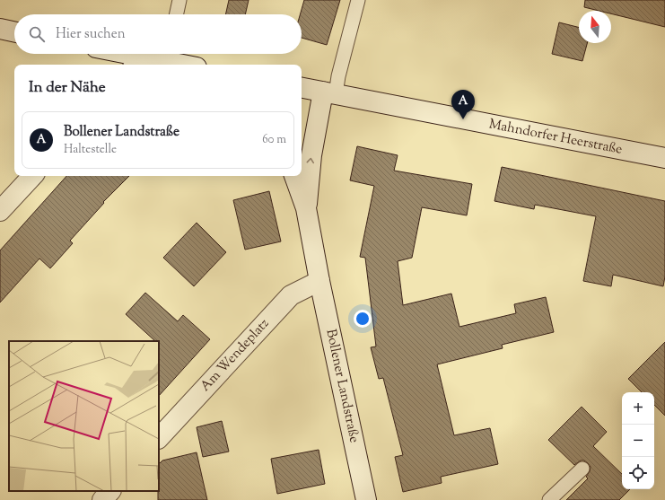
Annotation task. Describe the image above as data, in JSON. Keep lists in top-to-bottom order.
{
  "streets": {
    "street": ["Mahndorfer Heerstraße", "Am Wendeplatz", "Bollener Landstraße"]
  },
  "crossings": [
    ["Mahndorfer Heerstraße", "Bollener Landstraße"],
    ["Am Wendeplatz", "Bollener Landstraße"]
  ],
  "north": "top",
  "page": {
    "search": "Hier suchen",
    "heading": "In der Nähe",
    "pins": "A",
    "list": [
      {
        "mark": "A",
        "name": "Bollener Landstraße",
        "note": "Haltestelle",
        "value": "60 m"
      }
    ],
    "map_buttons": ["+", "−"]
  }
}
